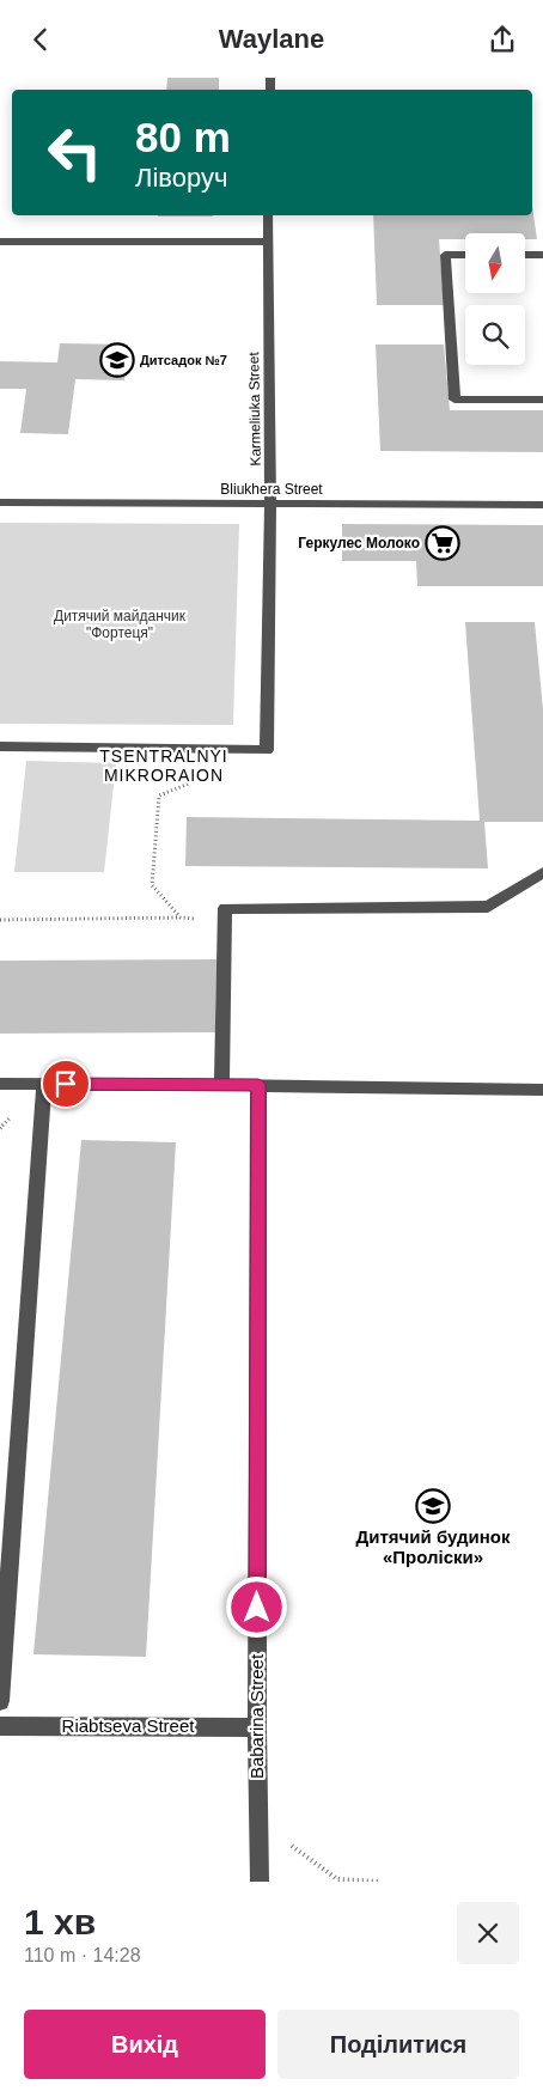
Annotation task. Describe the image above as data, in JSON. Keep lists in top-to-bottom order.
{
  "streets": {
    "street": [
      "Karmeliuka Street",
      "Bliukhera Street",
      "Babarina Street",
      "Riabtseva Street"
    ]
  },
  "crossings": [
    ["Karmeliuka Street", "Bliukhera Street"],
    ["Babarina Street", "Riabtseva Street"]
  ],
  "districts": ["TSENTRALNYI MIKRORAION"],
  "parks": ["Дитячий майданчик \"Фортеця\""],
  "places": {
    "school or university": ["Дитсадок №7", "Дитячий будинок «Проліски»"],
    "supermarket": ["Геркулес Молоко"]
  },
  "north": "bottom",
  "page": {
    "header": "Waylane",
    "turn": ["80 m", "Ліворуч"],
    "heading": ["1 хв", "110 m · 14:28"],
    "buttons": ["Вихід", "Поділитися"]
  }
}
